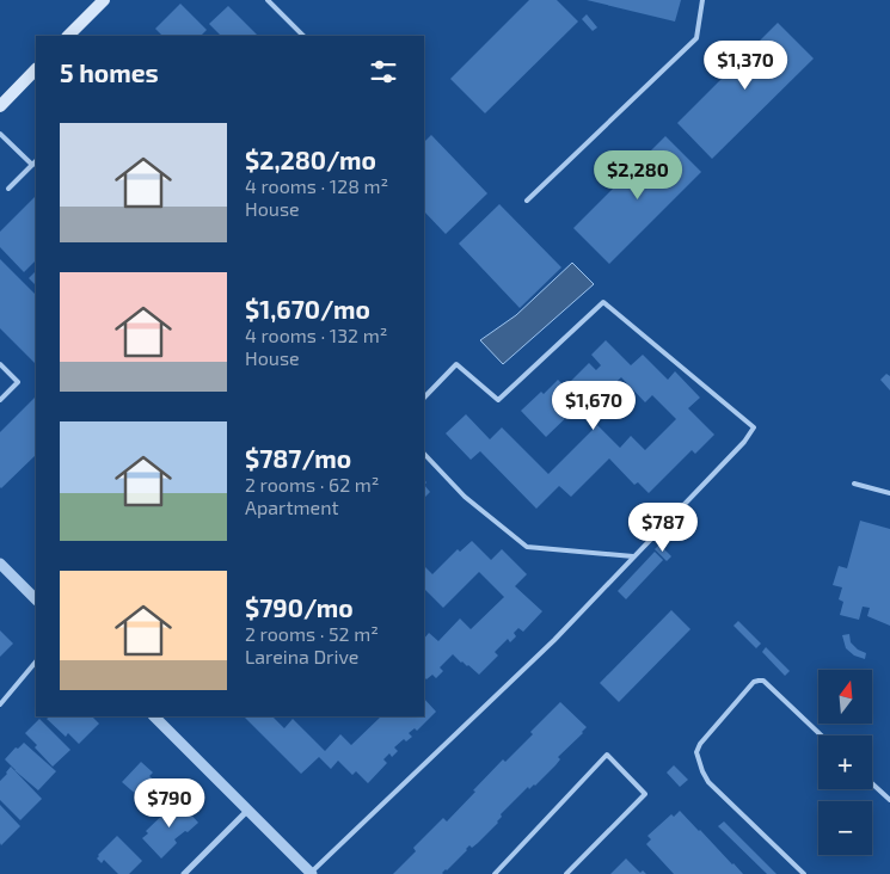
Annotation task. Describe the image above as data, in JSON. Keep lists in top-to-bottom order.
{
  "north": "top",
  "page": {
    "heading": "5 homes",
    "price": [
      "$1,370",
      "$2,280",
      "$1,670",
      "$787",
      "$790"
    ],
    "list": [
      {
        "name": "$2,280/mo",
        "note": "4 rooms · 128 m² · House"
      },
      {
        "name": "$1,670/mo",
        "note": "4 rooms · 132 m² · House"
      },
      {
        "name": "$787/mo",
        "note": "2 rooms · 62 m² · Apartment"
      },
      {
        "name": "$790/mo",
        "note": "2 rooms · 52 m² · Lareina Drive"
      }
    ],
    "map_buttons": ["+", "−"]
  }
}
